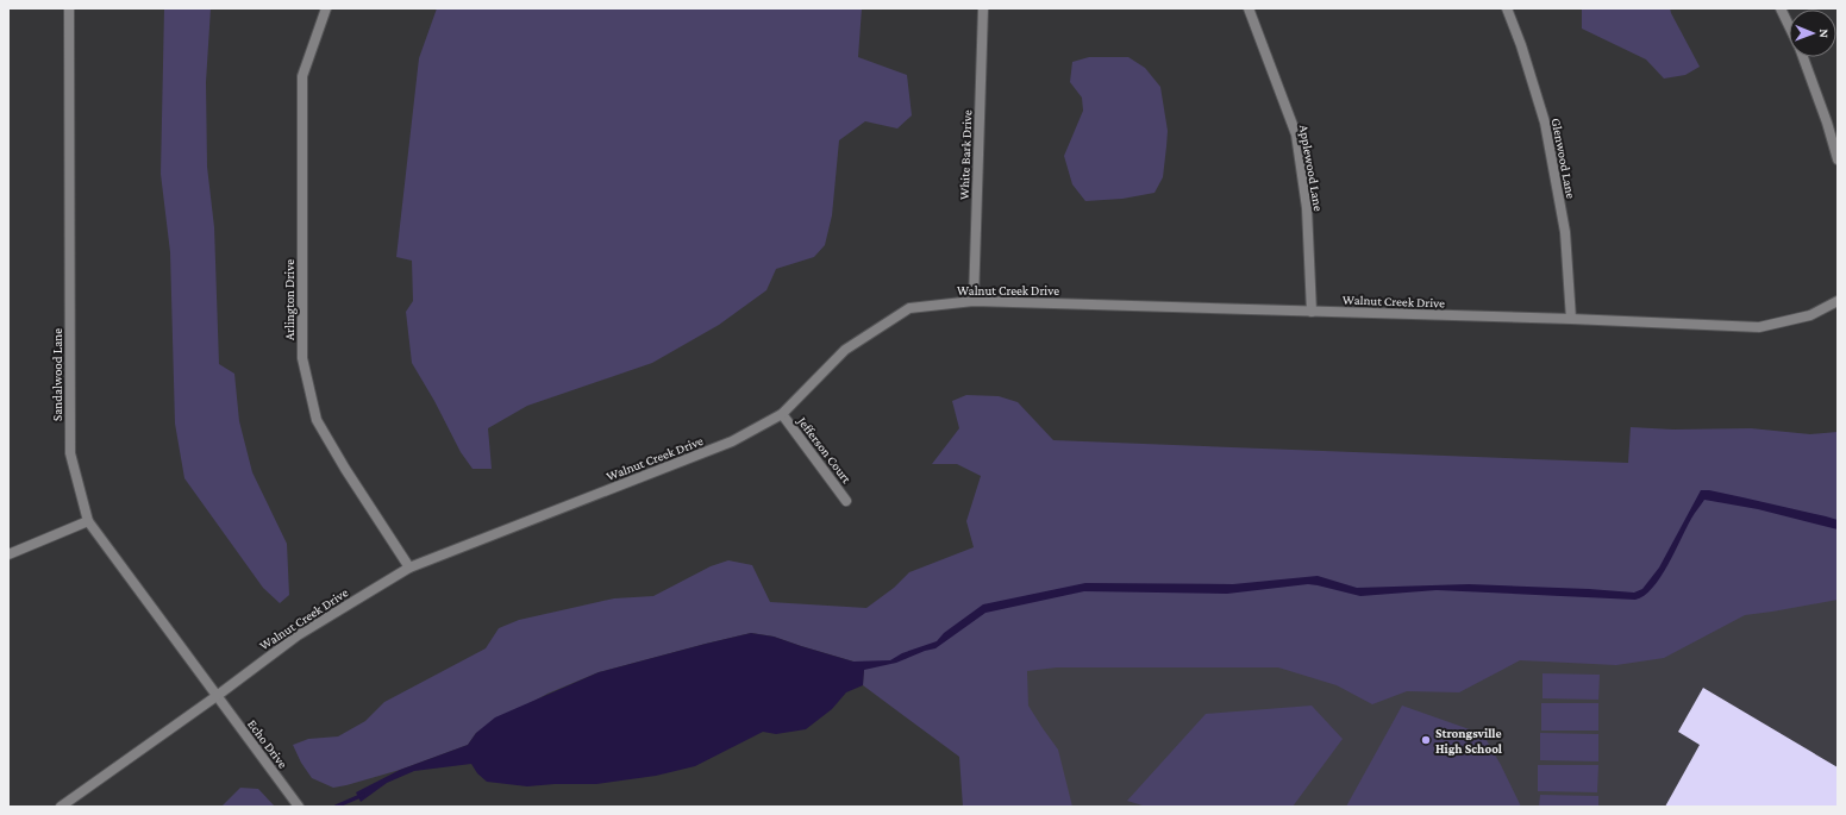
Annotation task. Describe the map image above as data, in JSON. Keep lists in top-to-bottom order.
{
  "streets": {
    "street": [
      "White Bark Drive",
      "Glenwood Lane",
      "Applewood Lane",
      "Walnut Creek Drive",
      "Arlington Drive",
      "Sandalwood Lane",
      "Jefferson Court",
      "Echo Drive"
    ]
  },
  "crossings": [
    ["White Bark Drive", "Walnut Creek Drive"],
    ["Glenwood Lane", "Walnut Creek Drive"],
    ["Applewood Lane", "Walnut Creek Drive"],
    ["Walnut Creek Drive", "Arlington Drive"],
    ["Walnut Creek Drive", "Sandalwood Lane"],
    ["Walnut Creek Drive", "Jefferson Court"],
    ["Walnut Creek Drive", "Echo Drive"],
    ["Sandalwood Lane", "Echo Drive"]
  ],
  "places": ["Strongsville High School"],
  "north": "right"
}
